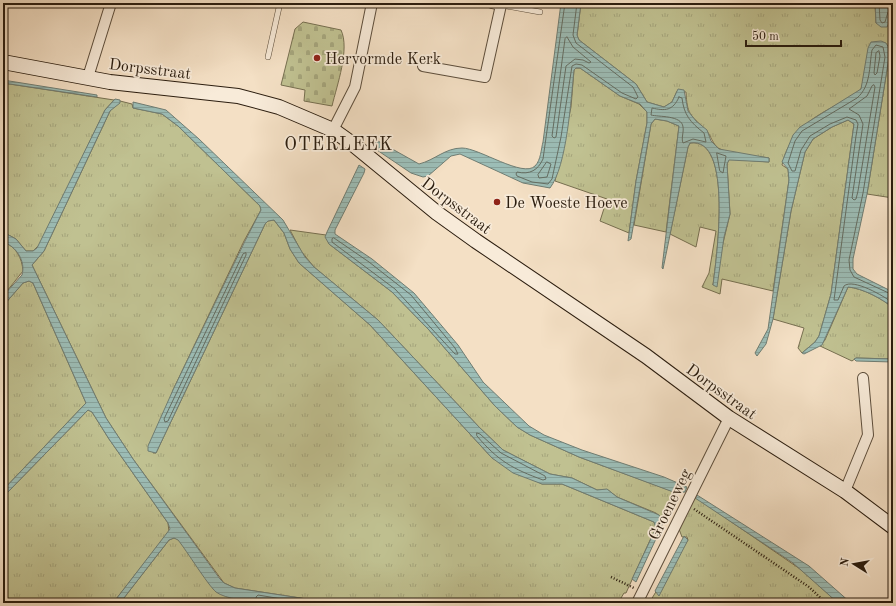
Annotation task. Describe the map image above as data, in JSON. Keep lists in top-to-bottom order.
{
  "streets": {
    "street": ["Dorpsstraat", "Groeneweg"]
  },
  "crossings": [
    ["Dorpsstraat", "Groeneweg"]
  ],
  "districts": ["OTERLEEK"],
  "places": ["Hervormde Kerk", "De Woeste Hoeve"],
  "scale_bar": "50 m",
  "north": "left"
}
